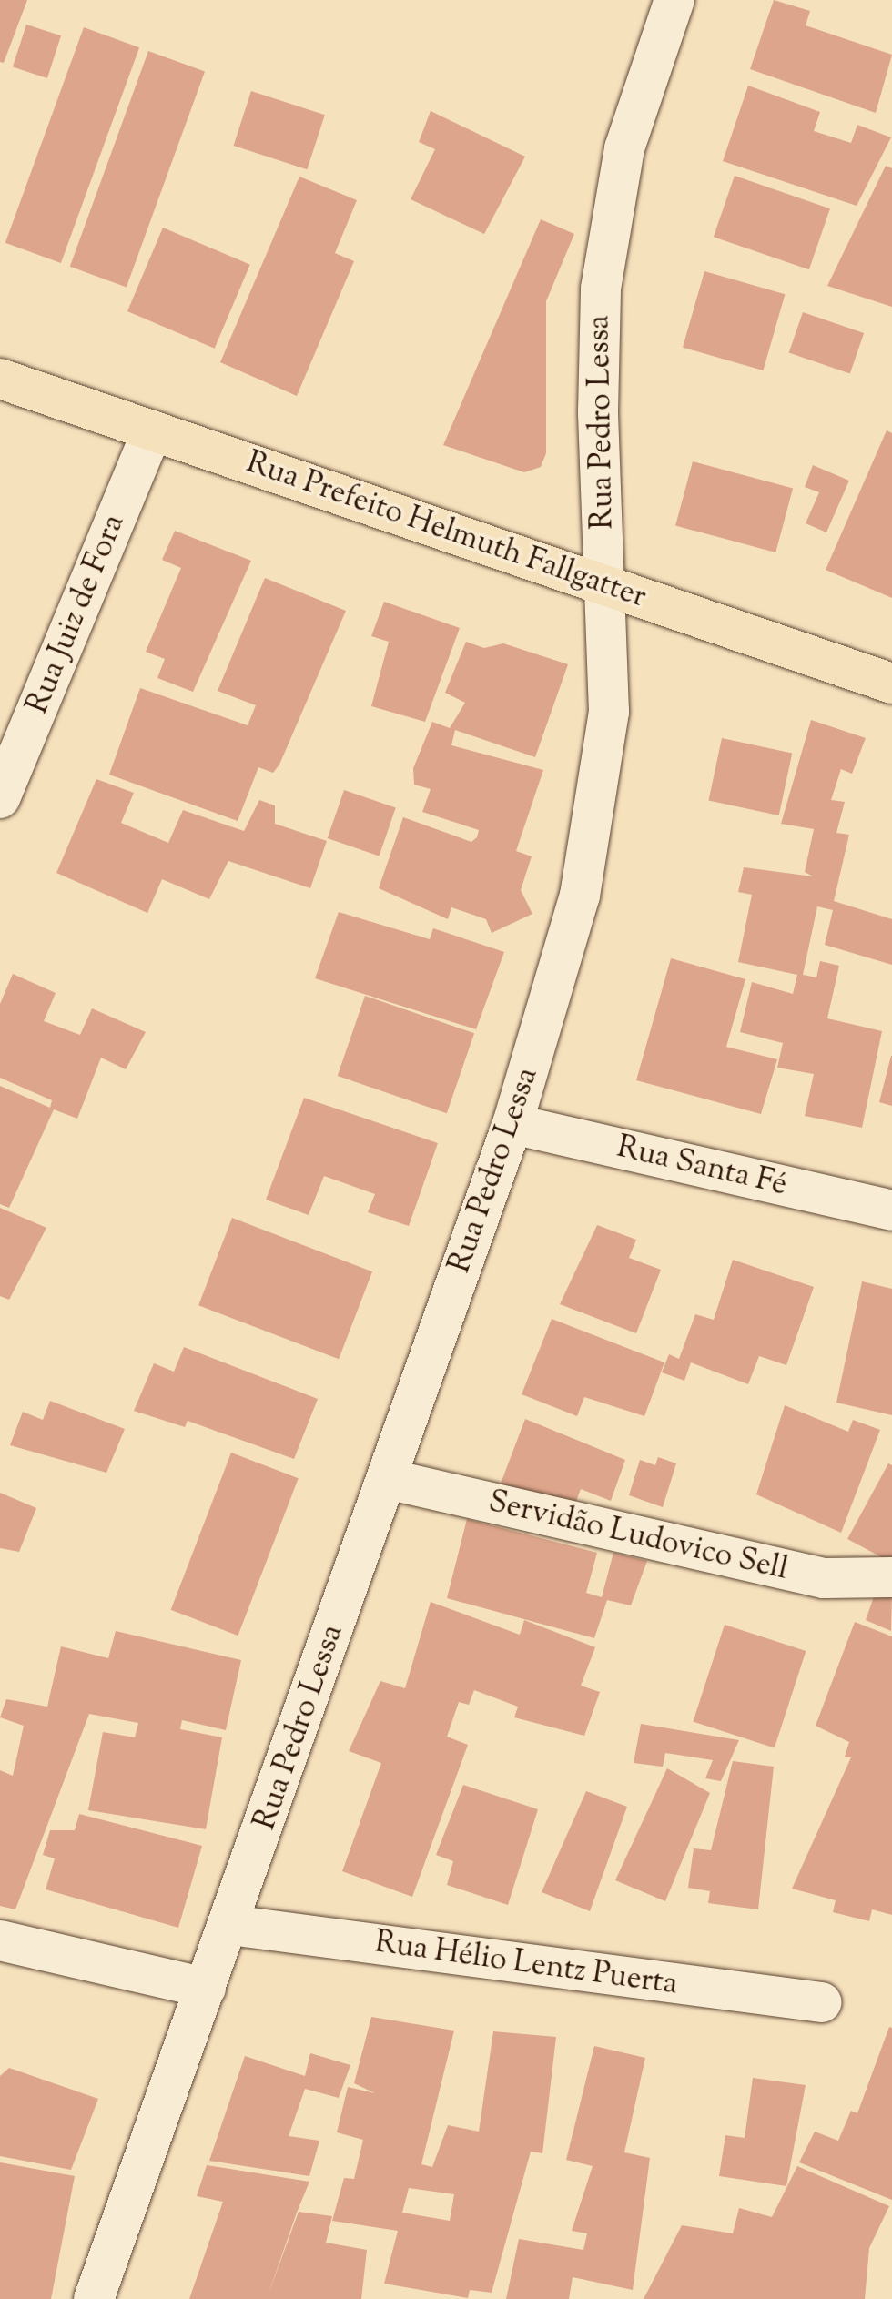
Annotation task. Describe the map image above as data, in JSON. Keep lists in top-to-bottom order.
{
  "streets": {
    "main road": ["Rua Prefeito Helmuth Fallgatter"],
    "street": [
      "Rua Pedro Lessa",
      "Rua Juiz de Fora",
      "Rua Santa Fé",
      "Servidão Ludovico Sell",
      "Rua Hélio Lentz Puerta"
    ]
  },
  "crossings": [
    ["Rua Pedro Lessa", "Rua Prefeito Helmuth Fallgatter"],
    ["Rua Pedro Lessa", "Rua Santa Fé"],
    ["Rua Pedro Lessa", "Servidão Ludovico Sell"],
    ["Rua Pedro Lessa", "Rua Hélio Lentz Puerta"],
    ["Rua Prefeito Helmuth Fallgatter", "Rua Juiz de Fora"]
  ]
}
